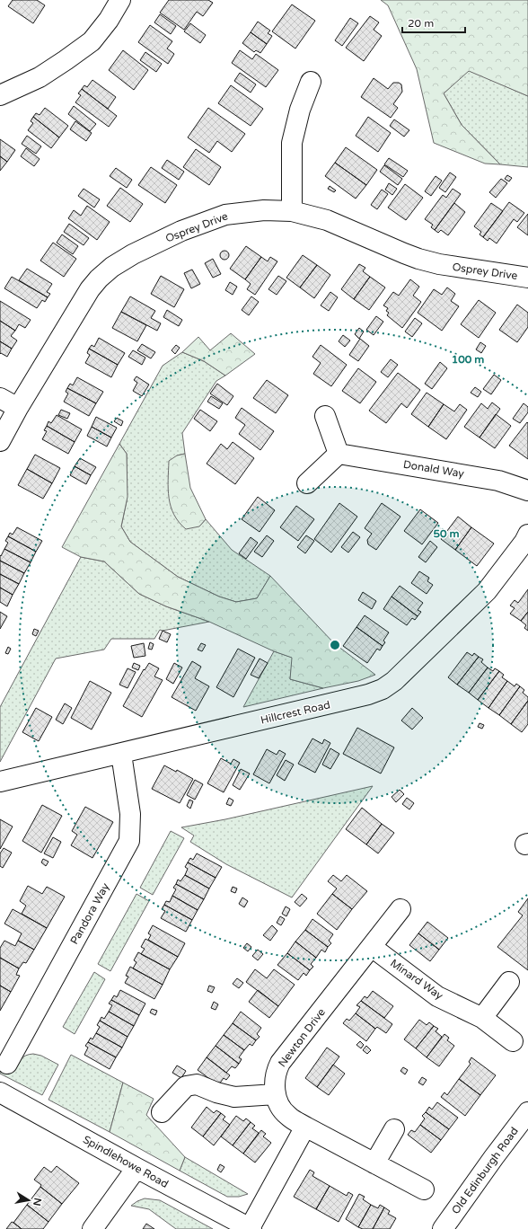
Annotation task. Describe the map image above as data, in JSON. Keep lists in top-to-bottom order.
{
  "streets": {
    "street": [
      "Osprey Drive",
      "Donald Way",
      "Hillcrest Road",
      "Pandora Way",
      "Minard Way",
      "Newton Drive",
      "Spindlehowe Road",
      "Old Edinburgh Road"
    ]
  },
  "crossings": [
    ["Hillcrest Road", "Pandora Way"],
    ["Minard Way", "Newton Drive"]
  ],
  "scale_bar": "20 m",
  "north": "right",
  "rings": ["100 m", "50 m"]
}
